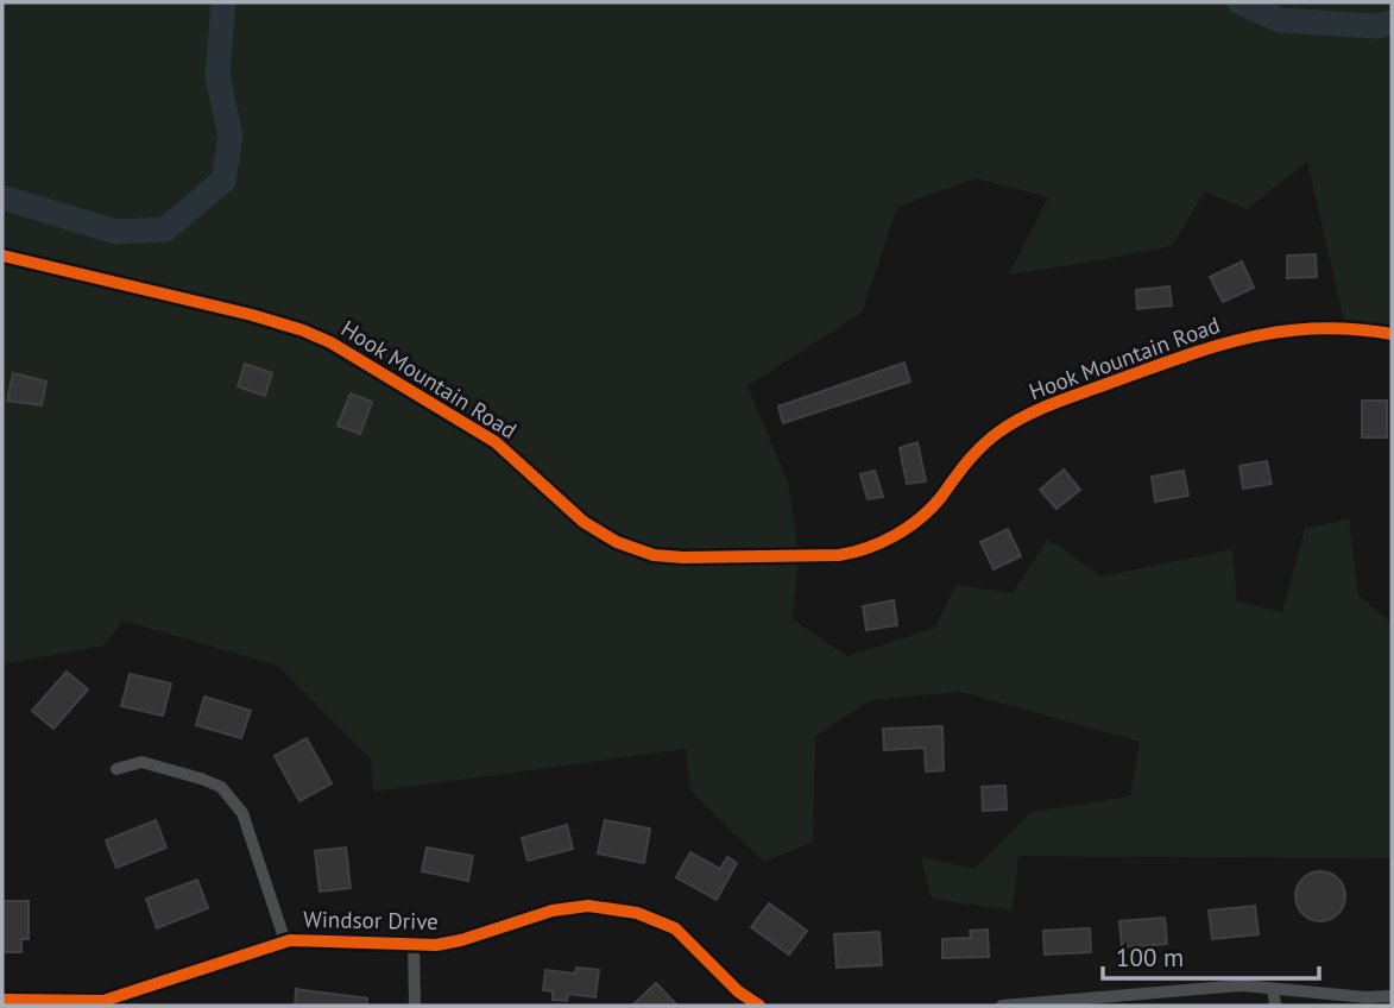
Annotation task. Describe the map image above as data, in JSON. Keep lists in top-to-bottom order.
{
  "streets": {
    "street": ["Hook Mountain Road", "Windsor Drive"]
  },
  "scale_bar": "100 m"
}
